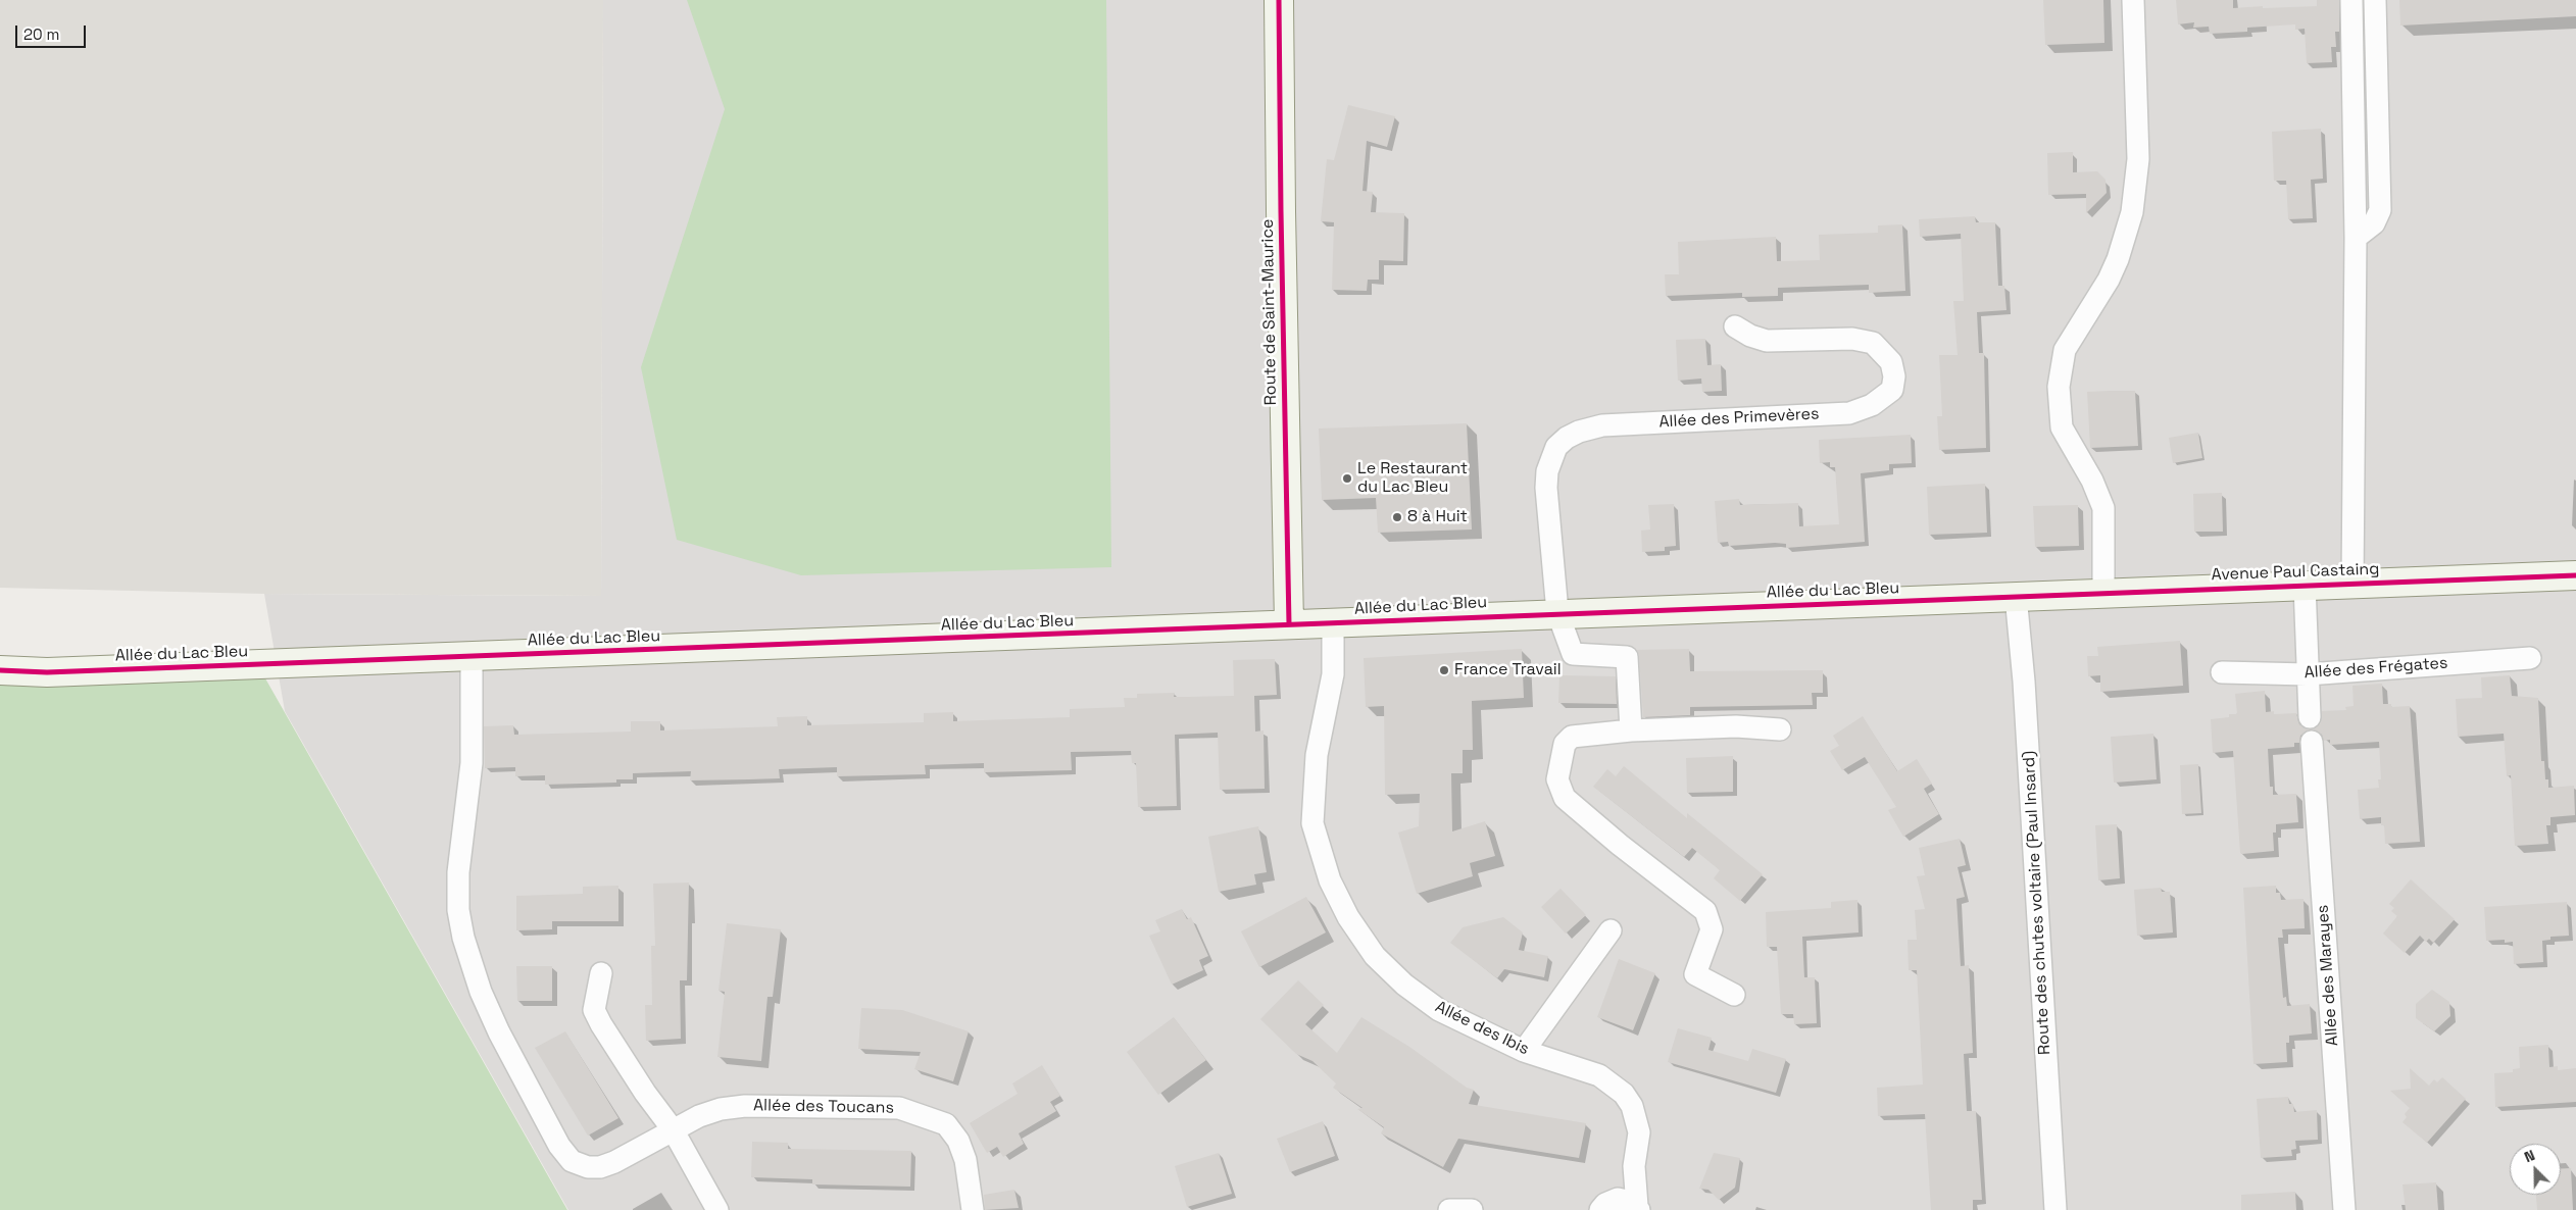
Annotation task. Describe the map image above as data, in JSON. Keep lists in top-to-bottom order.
{
  "streets": {
    "street": [
      "Route de Saint-Maurice",
      "Allée des Primevères",
      "Avenue Paul Castaing",
      "Allée du Lac Bleu",
      "Allée des Frégates",
      "Route des chutes voltaire (Paul Insard)",
      "Allée des Marayes",
      "Allée des Ibis",
      "Allée des Toucans"
    ]
  },
  "crossings": [
    ["Route de Saint-Maurice", "Allée du Lac Bleu"],
    ["Allée des Primevères", "Allée du Lac Bleu"],
    ["Avenue Paul Castaing", "Allée du Lac Bleu"],
    ["Avenue Paul Castaing", "Route des chutes voltaire (Paul Insard)"],
    ["Allée du Lac Bleu", "Route des chutes voltaire (Paul Insard)"],
    ["Allée du Lac Bleu", "Allée des Ibis"],
    ["Allée du Lac Bleu", "Allée des Toucans"]
  ],
  "places": ["Le Restaurant du Lac Bleu", "8 à Huit", "France Travail"],
  "scale_bar": "20 m",
  "north": "top left"
}
